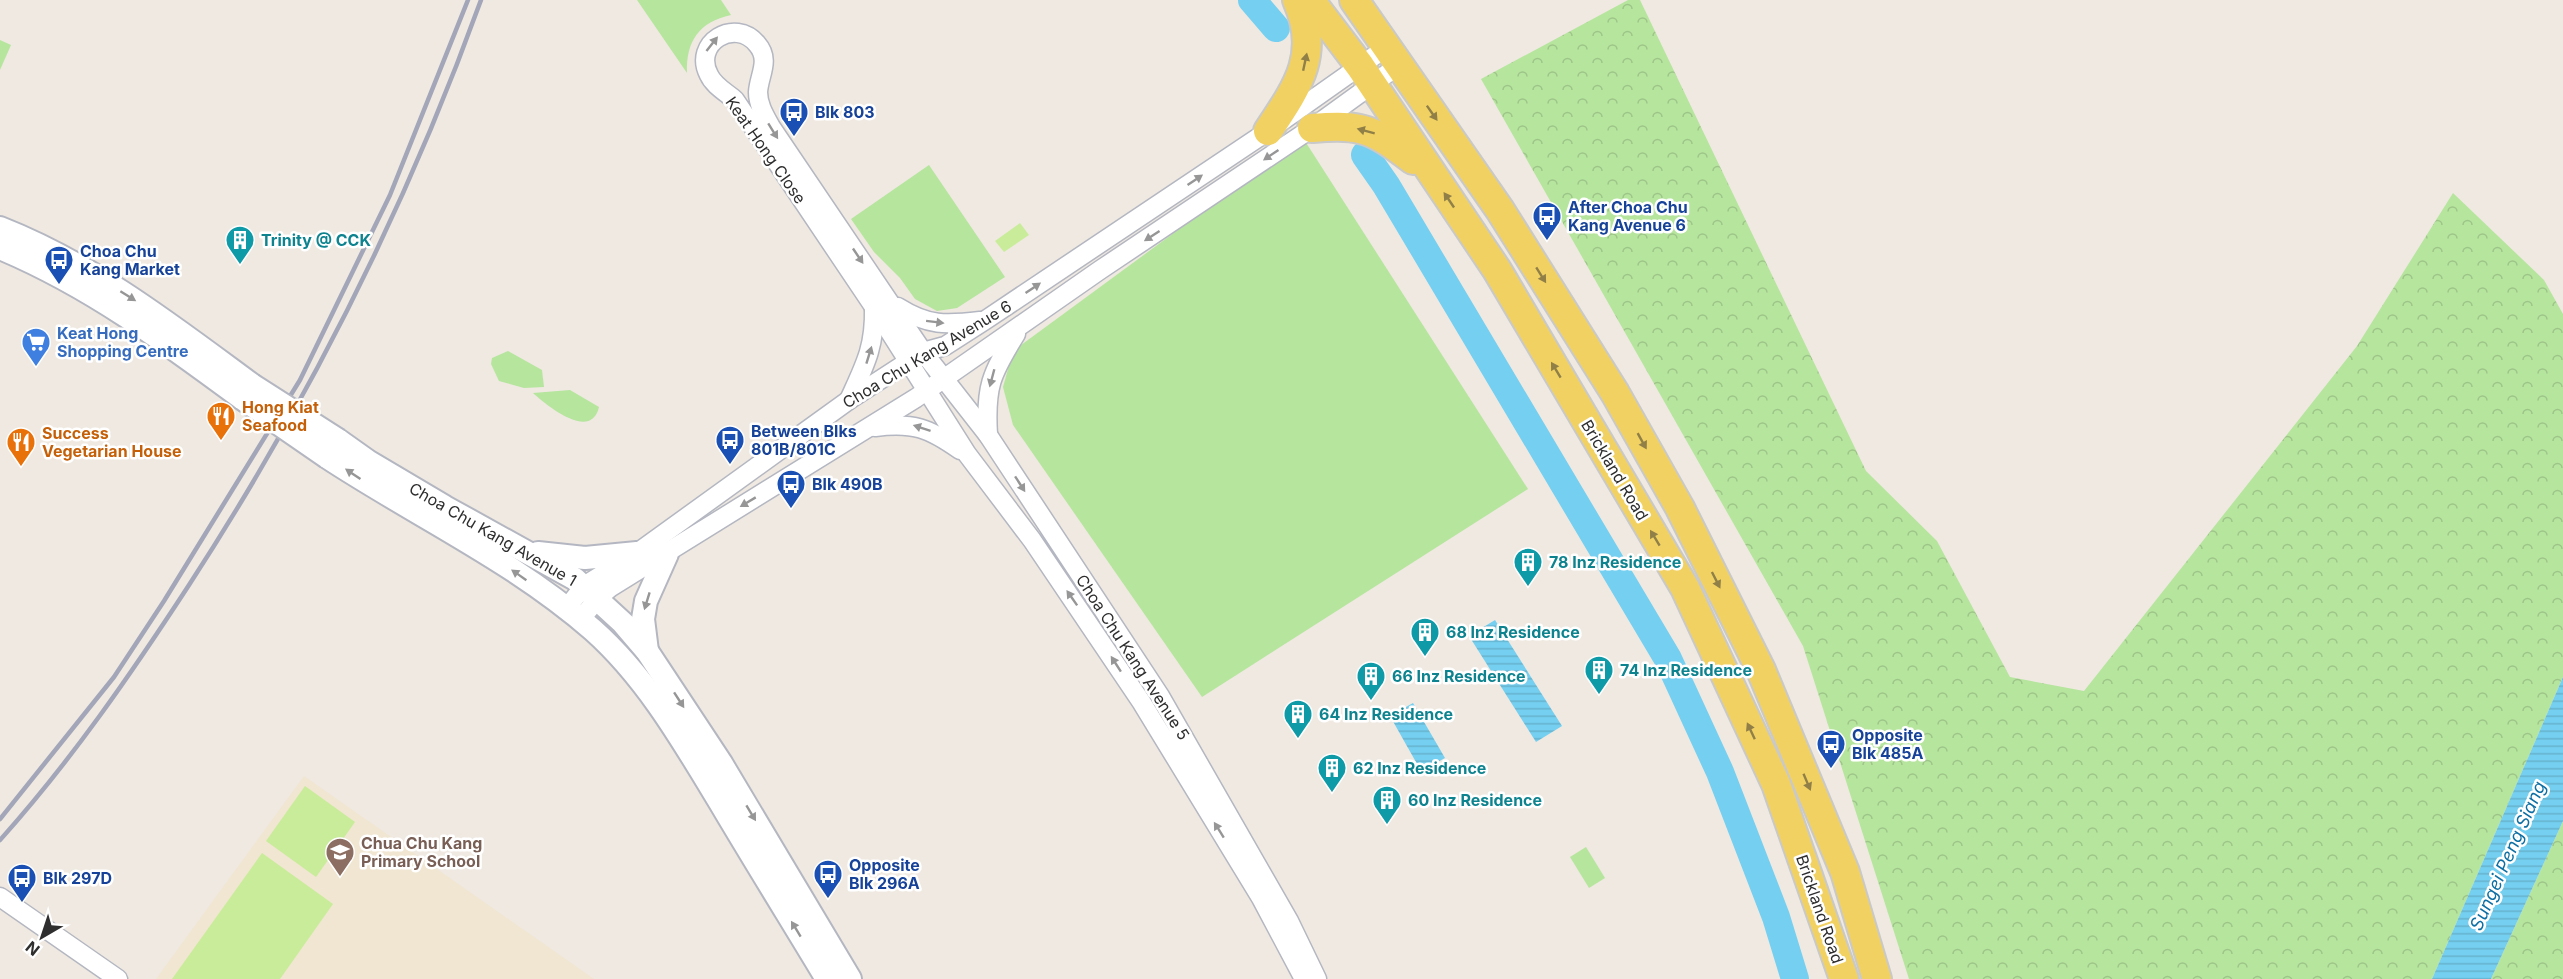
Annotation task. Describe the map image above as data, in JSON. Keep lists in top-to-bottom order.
{
  "streets": {
    "main road": ["Brickland Road"],
    "street": [
      "Keat Hong Close",
      "Choa Chu Kang Avenue 6",
      "Choa Chu Kang Avenue 1",
      "Choa Chu Kang Avenue 5"
    ]
  },
  "crossings": [
    ["Keat Hong Close", "Choa Chu Kang Avenue 6"],
    ["Keat Hong Close", "Choa Chu Kang Avenue 5"],
    ["Choa Chu Kang Avenue 6", "Brickland Road"],
    ["Choa Chu Kang Avenue 6", "Choa Chu Kang Avenue 1"],
    ["Choa Chu Kang Avenue 6", "Choa Chu Kang Avenue 5"]
  ],
  "water": ["Sungei Peng Siang"],
  "places": {
    "bus stop": [
      "Blk 803",
      "After Choa Chu Kang Avenue 6",
      "Choa Chu Kang Market",
      "Between Blks 801B/801C",
      "Blk 490B",
      "Opposite Blk 485A",
      "Opposite Blk 296A",
      "Blk 297D"
    ],
    "building": [
      "Trinity @ CCK",
      "78 Inz Residence",
      "68 Inz Residence",
      "74 Inz Residence",
      "66 Inz Residence",
      "64 Inz Residence",
      "62 Inz Residence",
      "60 Inz Residence"
    ],
    "supermarket": ["Keat Hong Shopping Centre"],
    "restaurant": ["Hong Kiat Seafood", "Success Vegetarian House"],
    "school or university": ["Chua Chu Kang Primary School"]
  },
  "north": "bottom left"
}
